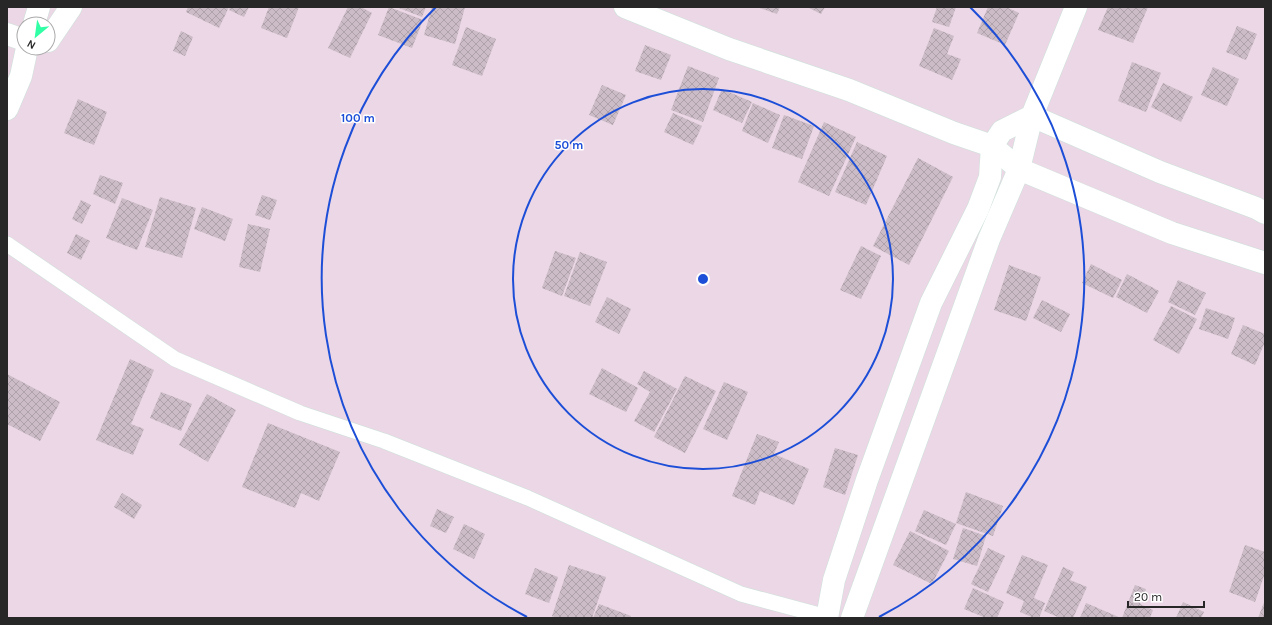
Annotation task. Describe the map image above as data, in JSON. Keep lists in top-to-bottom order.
{
  "scale_bar": "20 m",
  "north": "bottom left",
  "rings": ["100 m", "50 m"]
}
